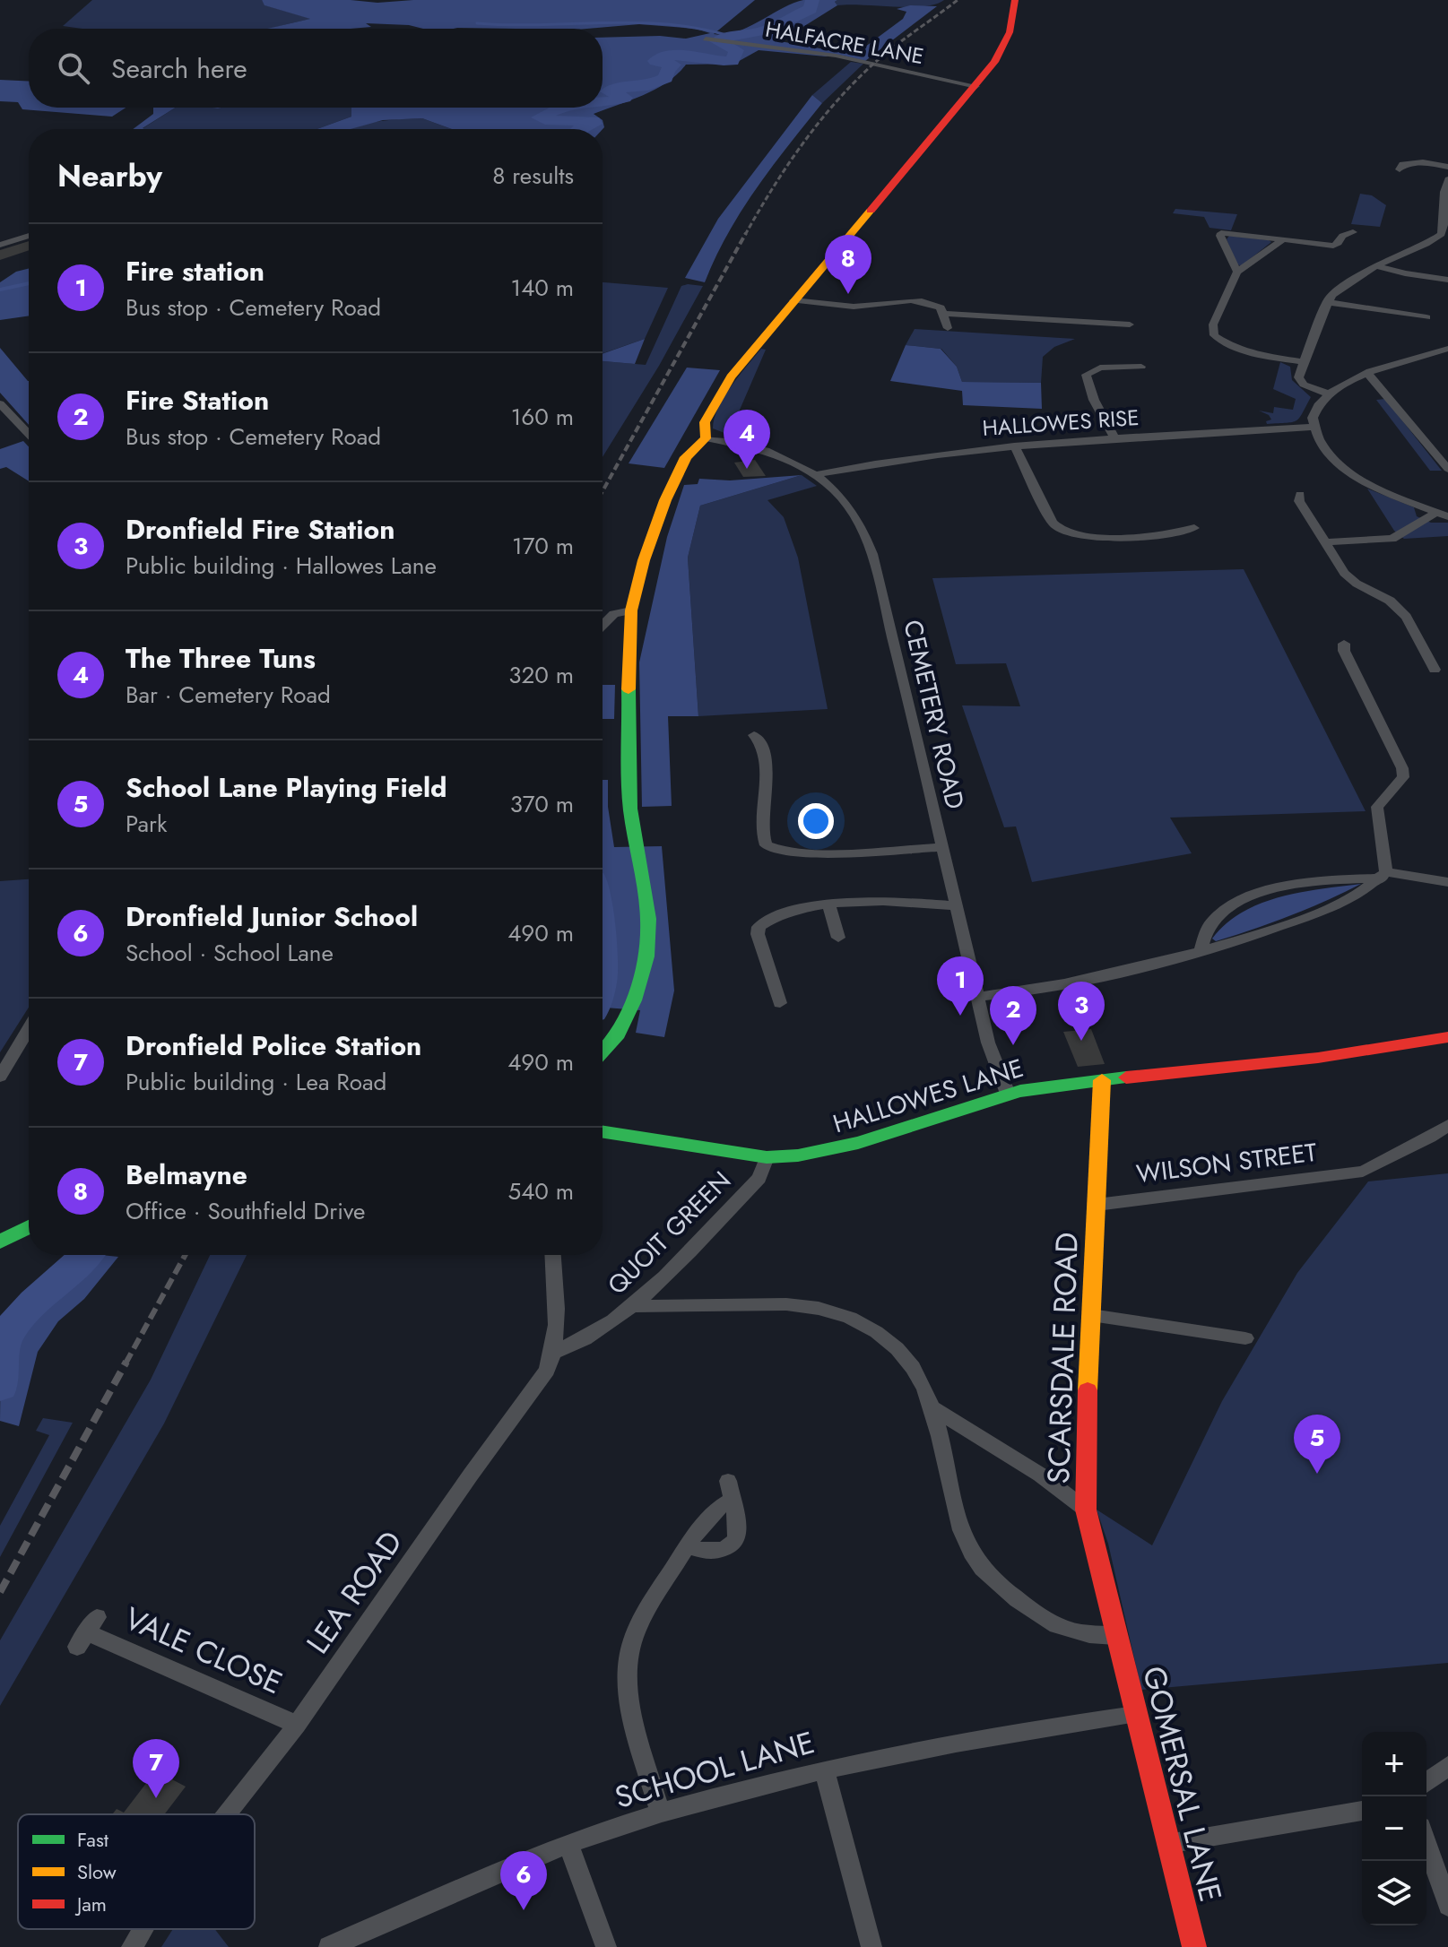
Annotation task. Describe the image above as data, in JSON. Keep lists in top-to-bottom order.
{
  "streets": {
    "main road": ["HALLOWES LANE", "SCARSDALE ROAD", "GOMERSAL LANE"],
    "street": [
      "HALFACRE LANE",
      "HALLOWES RISE",
      "CEMETERY ROAD",
      "WILSON STREET",
      "QUOIT GREEN",
      "LEA ROAD",
      "VALE CLOSE",
      "SCHOOL LANE"
    ]
  },
  "crossings": [
    ["HALLOWES RISE", "CEMETERY ROAD"],
    ["CEMETERY ROAD", "HALLOWES LANE"],
    ["HALLOWES LANE", "QUOIT GREEN"],
    ["HALLOWES LANE", "SCARSDALE ROAD"],
    ["WILSON STREET", "SCARSDALE ROAD"],
    ["QUOIT GREEN", "LEA ROAD"],
    ["SCARSDALE ROAD", "GOMERSAL LANE"],
    ["LEA ROAD", "VALE CLOSE"],
    ["SCHOOL LANE", "GOMERSAL LANE"]
  ],
  "legend": ["Fast", "Slow", "Jam"],
  "page": {
    "search": "Search here",
    "heading": ["Nearby", "8 results"],
    "list": [
      {
        "mark": "1",
        "name": "Fire station",
        "note": "Bus stop · Cemetery Road",
        "value": "140 m"
      },
      {
        "mark": "2",
        "name": "Fire Station",
        "note": "Bus stop · Cemetery Road",
        "value": "160 m"
      },
      {
        "mark": "3",
        "name": "Dronfield Fire Station",
        "note": "Public building · Hallowes Lane",
        "value": "170 m"
      },
      {
        "mark": "4",
        "name": "The Three Tuns",
        "note": "Bar · Cemetery Road",
        "value": "320 m"
      },
      {
        "mark": "5",
        "name": "School Lane Playing Field",
        "note": "Park",
        "value": "370 m"
      },
      {
        "mark": "6",
        "name": "Dronfield Junior School",
        "note": "School · School Lane",
        "value": "490 m"
      },
      {
        "mark": "7",
        "name": "Dronfield Police Station",
        "note": "Public building · Lea Road",
        "value": "490 m"
      },
      {
        "mark": "8",
        "name": "Belmayne",
        "note": "Office · Southfield Drive",
        "value": "540 m"
      }
    ],
    "pins": [
      "8",
      "4",
      "1",
      "3",
      "2",
      "5",
      "7",
      "6"
    ],
    "map_buttons": ["+", "−"]
  }
}
